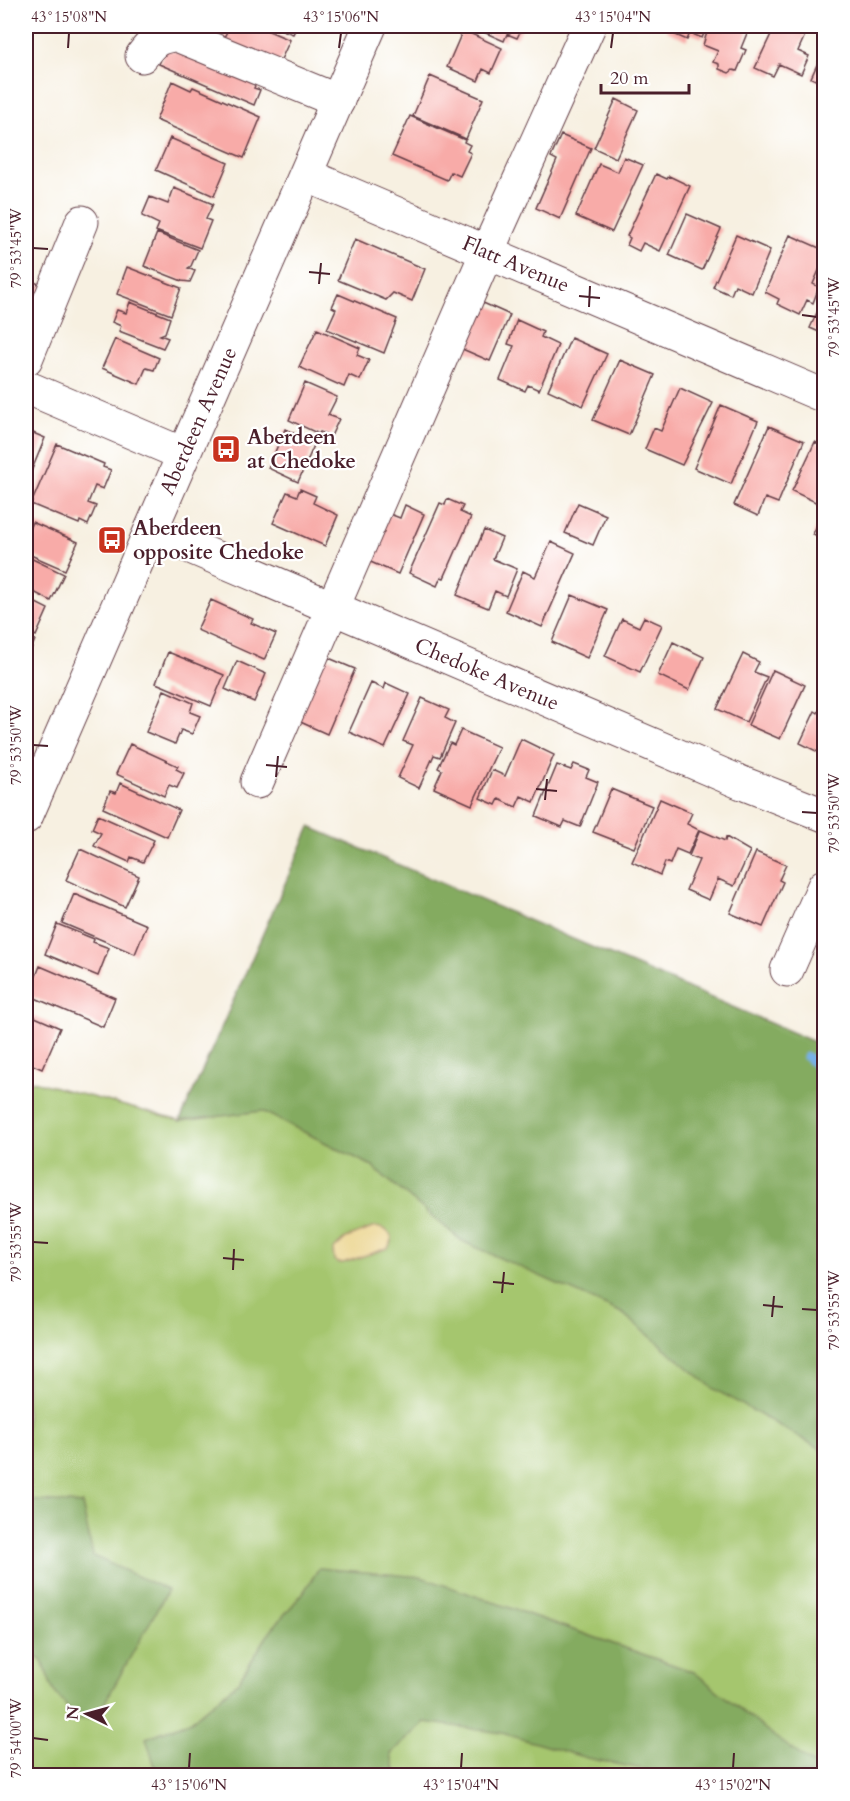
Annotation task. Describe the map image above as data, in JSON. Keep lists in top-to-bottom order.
{
  "streets": {
    "street": ["Flatt Avenue", "Aberdeen Avenue", "Chedoke Avenue"]
  },
  "crossings": [
    ["Flatt Avenue", "Aberdeen Avenue"],
    ["Aberdeen Avenue", "Chedoke Avenue"]
  ],
  "places": {
    "bus stop": ["Aberdeen at Chedoke", "Aberdeen opposite Chedoke"]
  },
  "scale_bar": "20 m",
  "north": "left",
  "coordinates": [
    "43°15'08\"N",
    "43°15'06\"N",
    "43°15'04\"N",
    "79°53'45\"W",
    "79°53'50\"W",
    "79°53'55\"W",
    "79°54'00\"W",
    "43°15'02\"N"
  ]
}
